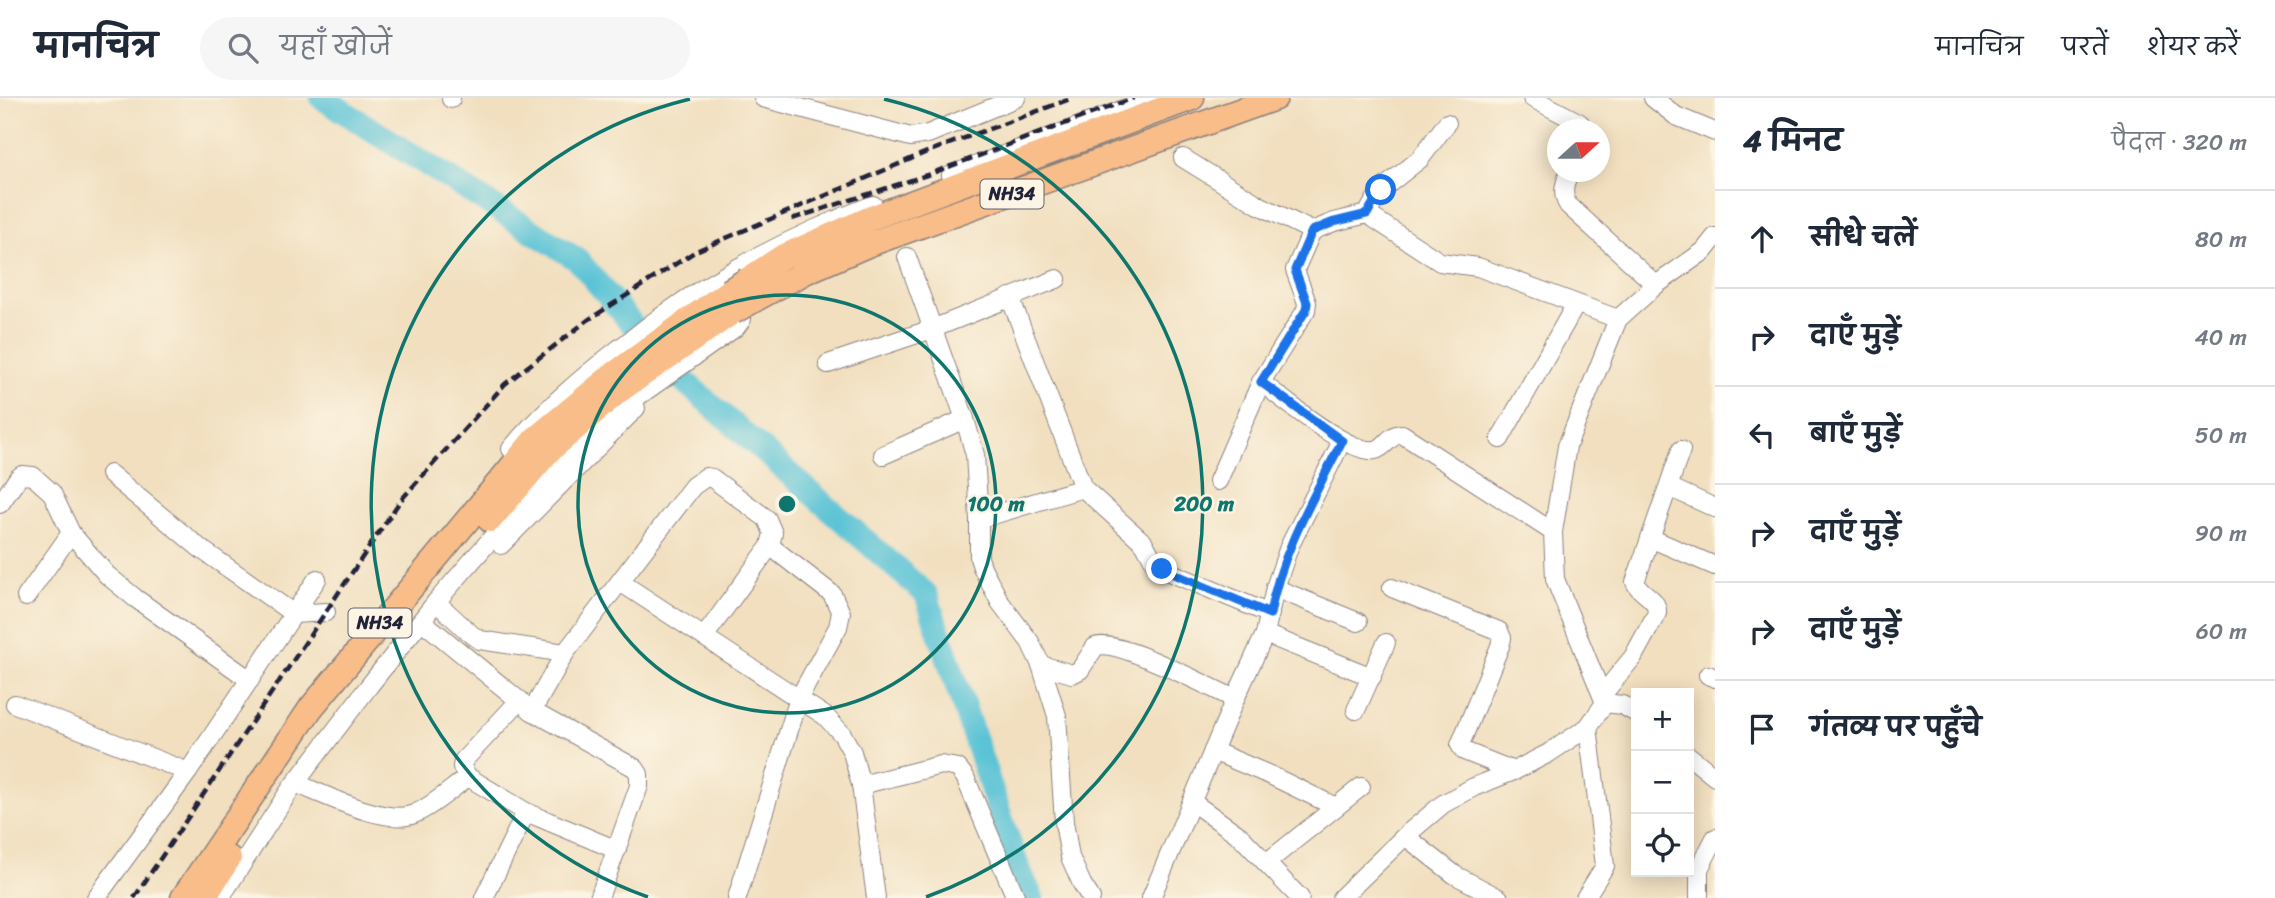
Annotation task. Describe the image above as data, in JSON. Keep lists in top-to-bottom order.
{
  "streets": {
    "highway": ["NH34"]
  },
  "north": "right",
  "page": {
    "header": "मानचित्र",
    "search": "यहाँ खोजें",
    "nav": ["मानचित्र", "परतें", "शेयर करें"],
    "heading": ["4 मिनट", "पैदल · 320 m"],
    "list": [
      ["सीधे चलें", "80 m"],
      ["दाएँ मुड़ें", "40 m"],
      ["बाएँ मुड़ें", "50 m"],
      ["दाएँ मुड़ें", "90 m"],
      ["दाएँ मुड़ें", "60 m"],
      "गंतव्य पर पहुँचे"
    ],
    "map_buttons": ["+", "−"]
  },
  "rings": ["100 m", "200 m"]
}
